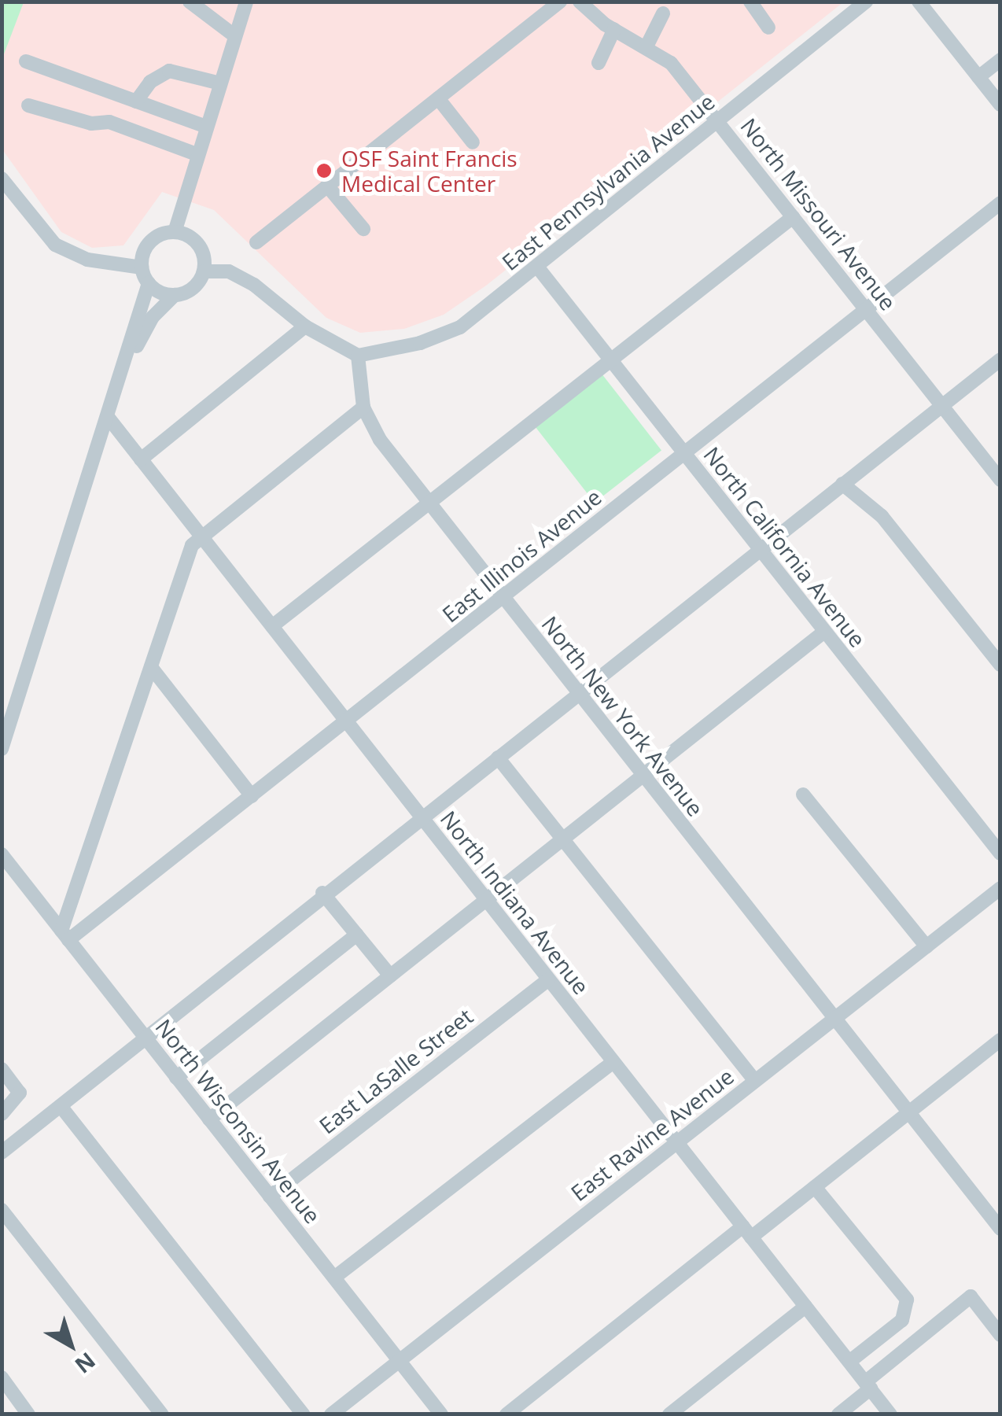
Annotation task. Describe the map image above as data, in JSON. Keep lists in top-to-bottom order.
{
  "streets": {
    "street": [
      "East Pennsylvania Avenue",
      "North Missouri Avenue",
      "North California Avenue",
      "East Illinois Avenue",
      "North New York Avenue",
      "North Indiana Avenue",
      "East LaSalle Street",
      "North Wisconsin Avenue",
      "East Ravine Avenue"
    ]
  },
  "crossings": [
    ["East Pennsylvania Avenue", "North Missouri Avenue"],
    ["East Pennsylvania Avenue", "North California Avenue"],
    ["East Pennsylvania Avenue", "North New York Avenue"],
    ["North Missouri Avenue", "East Illinois Avenue"],
    ["North California Avenue", "East Illinois Avenue"],
    ["East Illinois Avenue", "North New York Avenue"],
    ["East Illinois Avenue", "North Indiana Avenue"],
    ["East Illinois Avenue", "North Wisconsin Avenue"],
    ["North New York Avenue", "East Ravine Avenue"],
    ["North Indiana Avenue", "East LaSalle Street"],
    ["North Indiana Avenue", "East Ravine Avenue"],
    ["East LaSalle Street", "North Wisconsin Avenue"],
    ["North Wisconsin Avenue", "East Ravine Avenue"]
  ],
  "places": ["OSF Saint Francis Medical Center"],
  "north": "bottom right"
}
